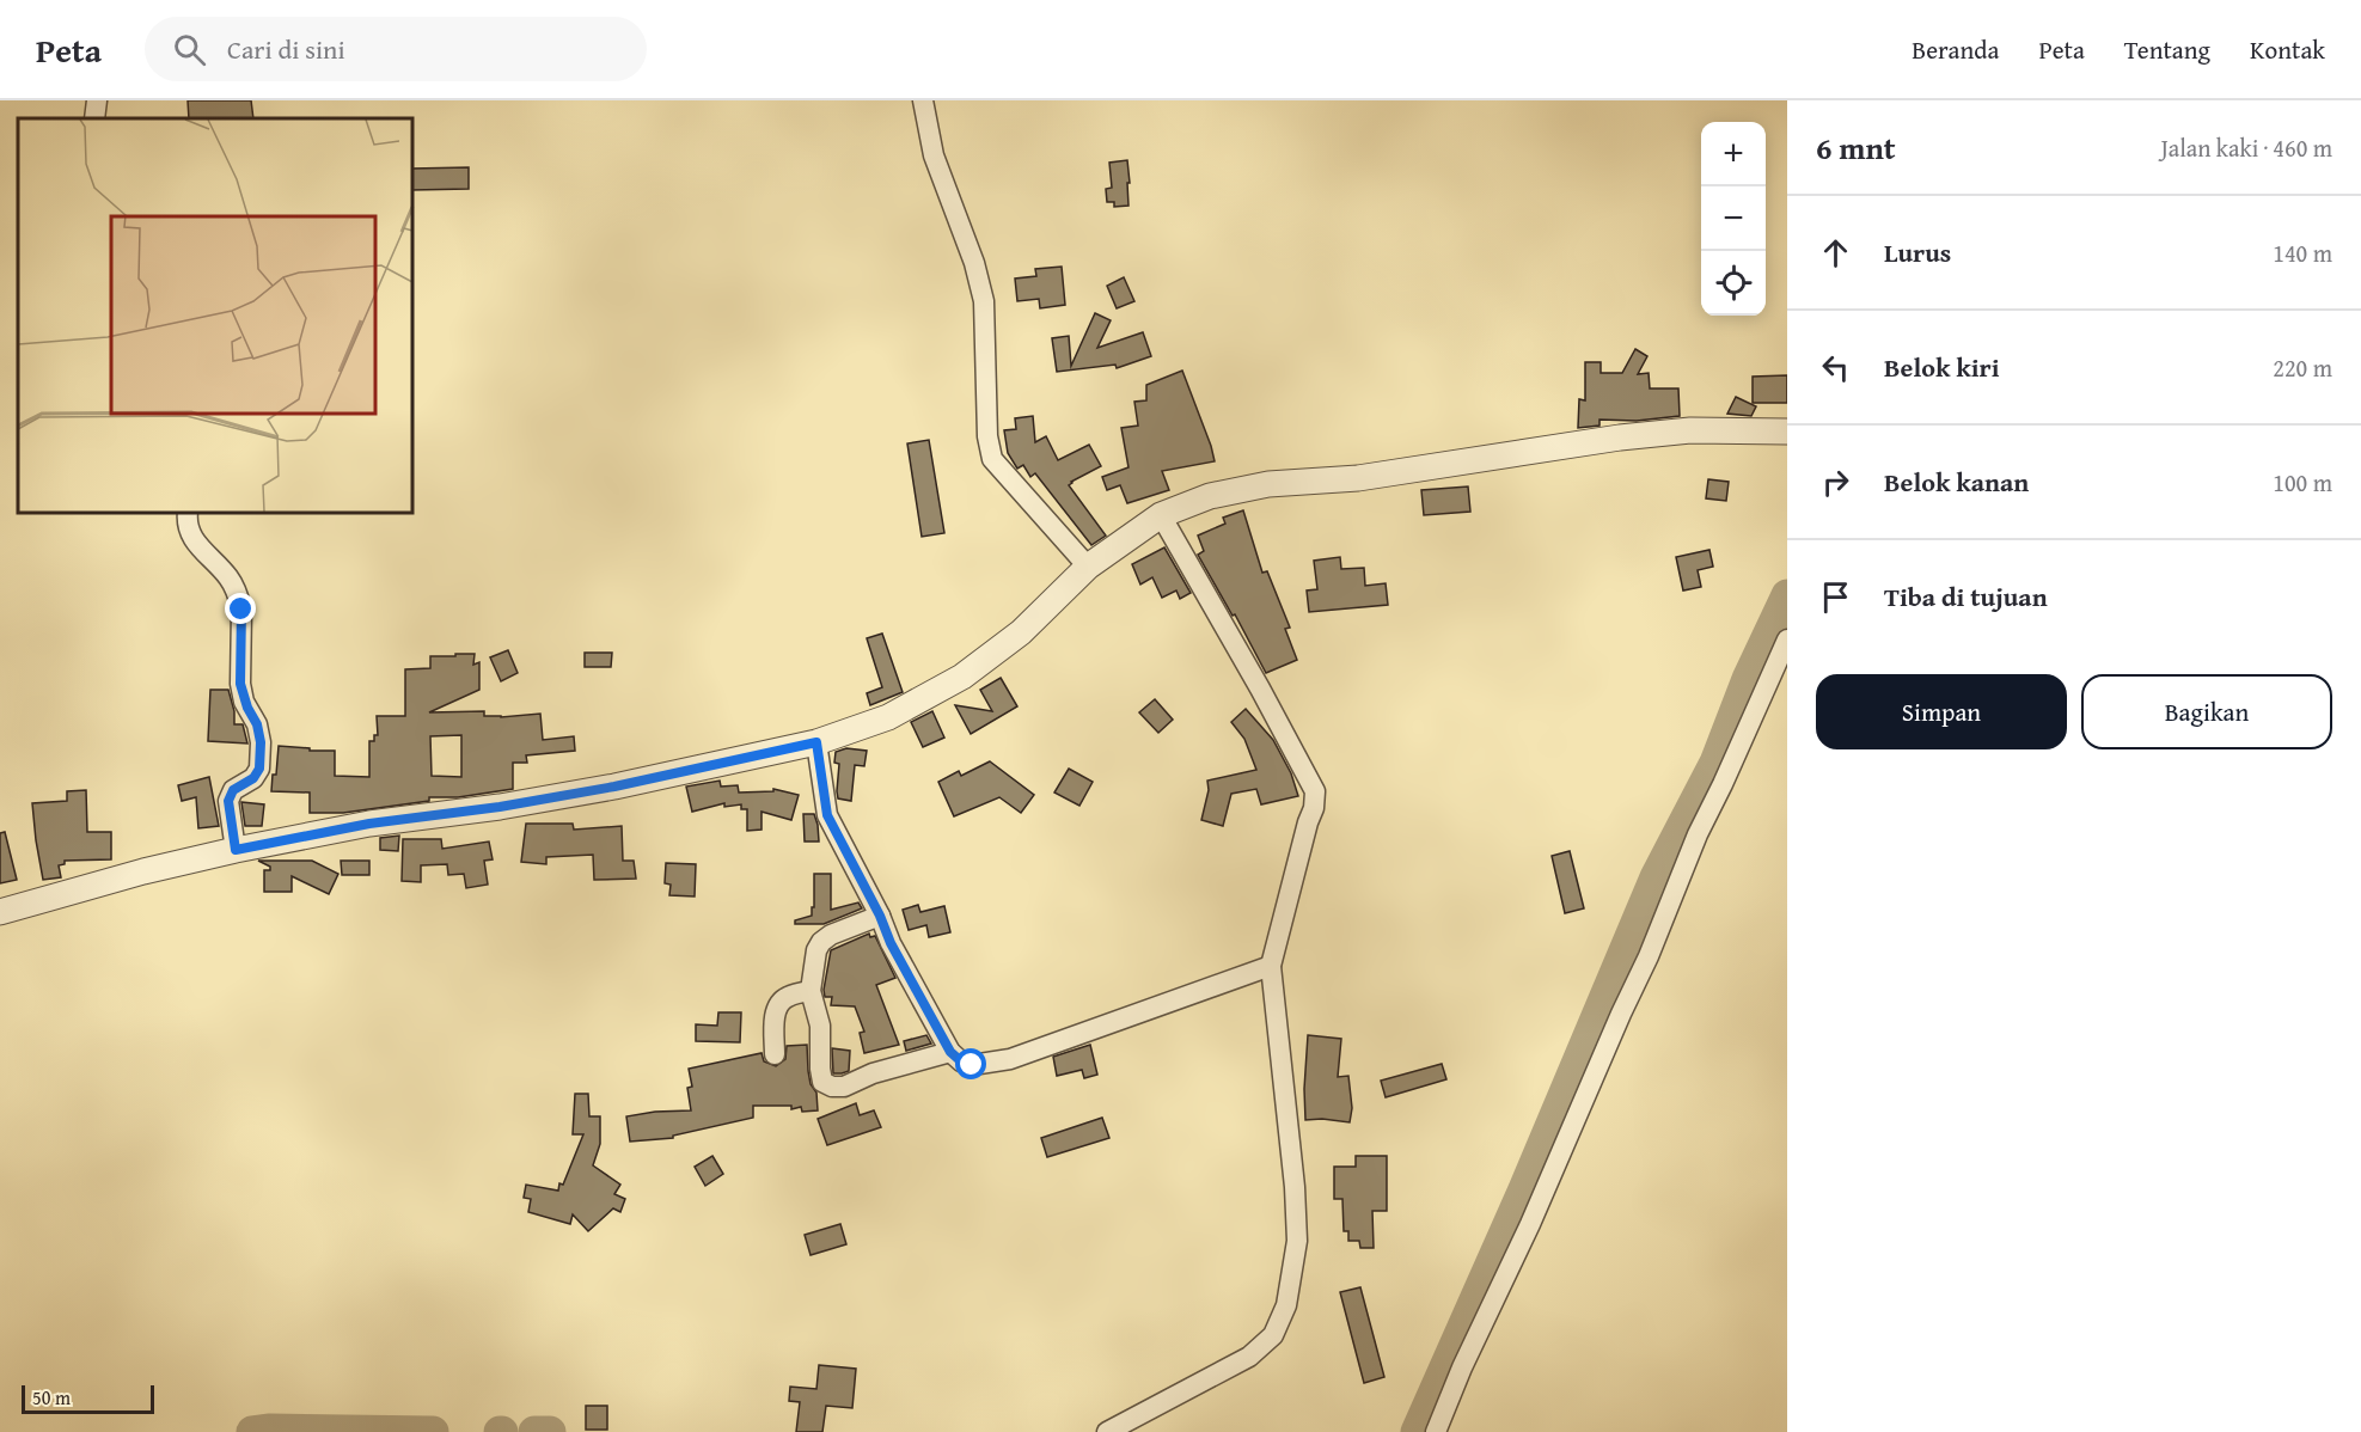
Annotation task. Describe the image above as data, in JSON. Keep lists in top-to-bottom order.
{
  "scale_bar": "50 m",
  "page": {
    "header": "Peta",
    "search": "Cari di sini",
    "nav": [
      "Beranda",
      "Peta",
      "Tentang",
      "Kontak"
    ],
    "heading": ["6 mnt", "Jalan kaki · 460 m"],
    "map_buttons": ["+", "−"],
    "list": [
      ["Lurus", "140 m"],
      ["Belok kiri", "220 m"],
      ["Belok kanan", "100 m"],
      "Tiba di tujuan"
    ],
    "buttons": ["Simpan", "Bagikan"],
    "scale": "50 m"
  }
}
